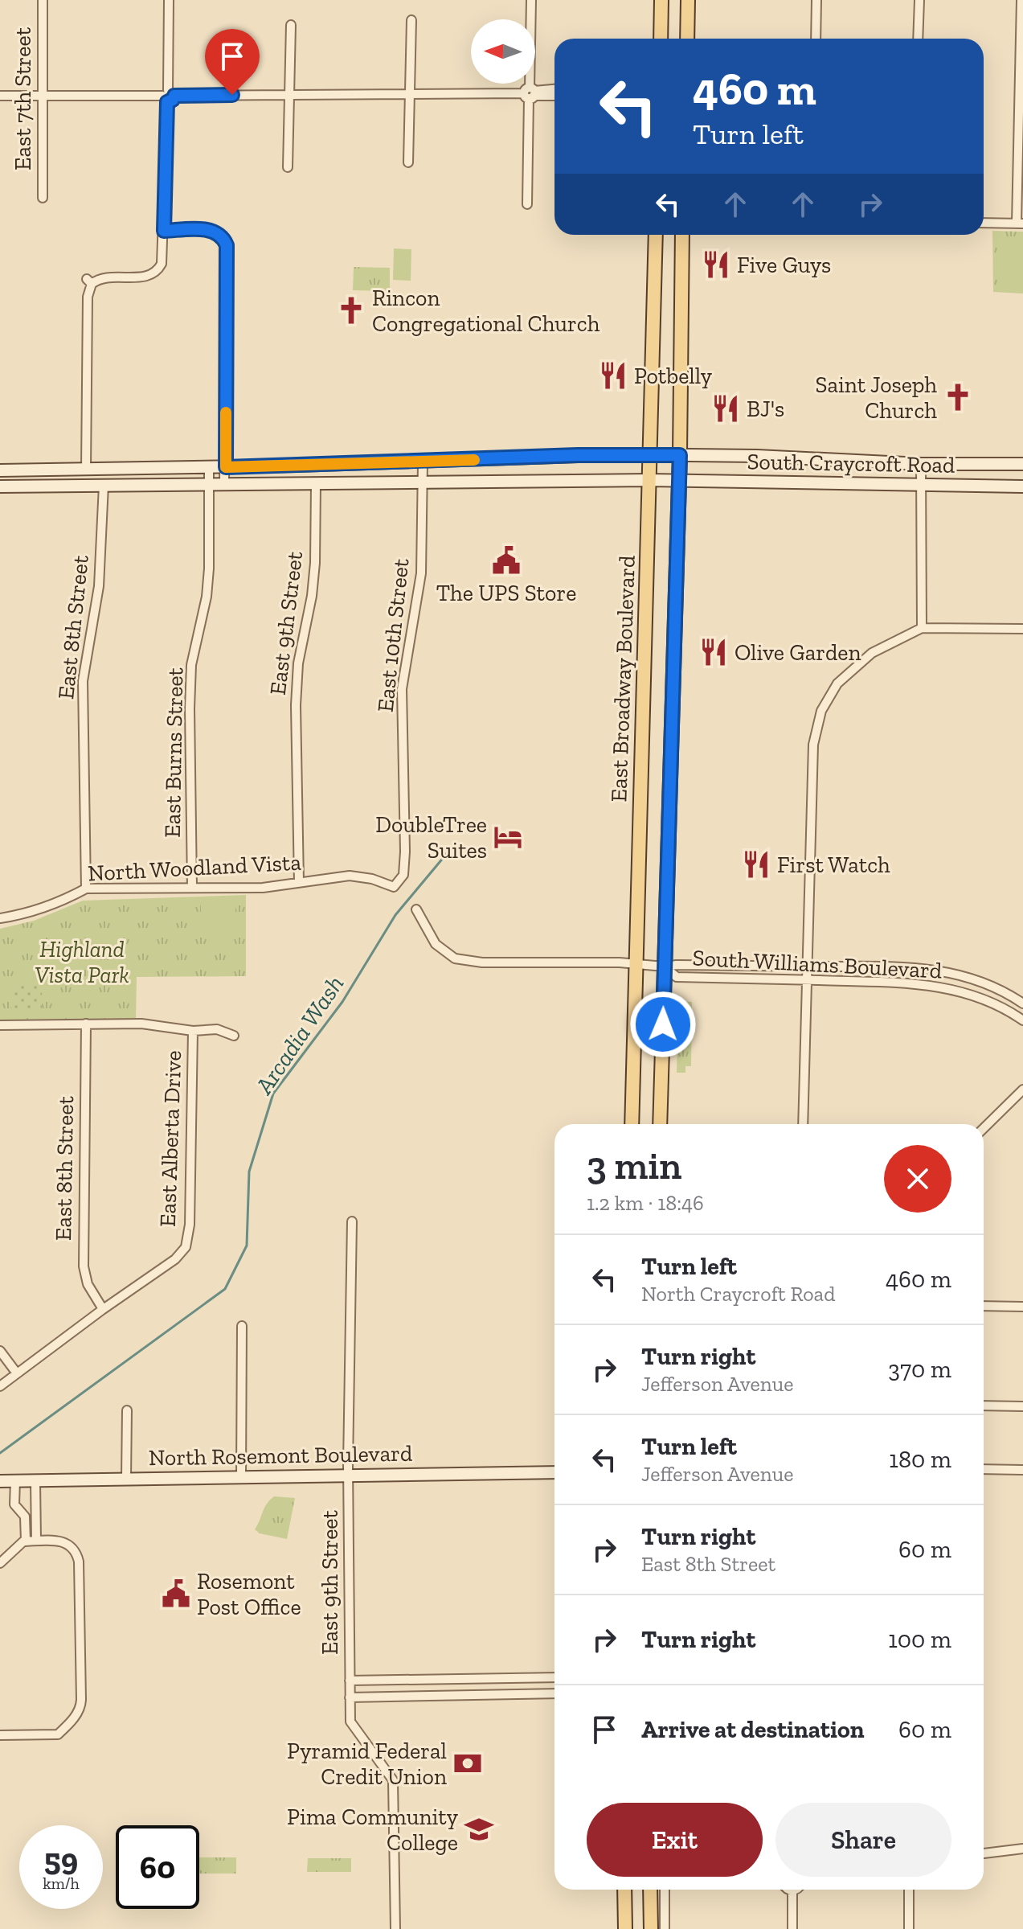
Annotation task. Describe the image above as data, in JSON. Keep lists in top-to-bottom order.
{
  "streets": {
    "main road": ["South Craycroft Road", "East Broadway Boulevard", "North Rosemont Boulevard"],
    "street": [
      "East 7th Street",
      "East 9th Street",
      "East 8th Street",
      "East 10th Street",
      "East Burns Street",
      "North Woodland Vista",
      "South Williams Boulevard",
      "East Alberta Drive"
    ]
  },
  "crossings": [
    ["South Craycroft Road", "East 9th Street"],
    ["South Craycroft Road", "East 8th Street"],
    ["South Craycroft Road", "East 10th Street"],
    ["South Craycroft Road", "East Broadway Boulevard"],
    ["South Craycroft Road", "East Burns Street"],
    ["East 9th Street", "North Woodland Vista"],
    ["East 9th Street", "North Rosemont Boulevard"],
    ["East 8th Street", "North Woodland Vista"],
    ["East 8th Street", "East Alberta Drive"],
    ["East 10th Street", "North Woodland Vista"],
    ["East Burns Street", "North Woodland Vista"]
  ],
  "water": ["Arcadia Wash"],
  "parks": ["Highland Vista Park"],
  "places": {
    "restaurant": [
      "Five Guys",
      "Potbelly",
      "BJ's",
      "Olive Garden",
      "First Watch"
    ],
    "church": ["Rincon Congregational Church", "Saint Joseph Church"],
    "public building": ["The UPS Store", "Rosemont Post Office"],
    "hotel": ["DoubleTree Suites"],
    "bank": ["Pyramid Federal Credit Union"],
    "school or university": ["Pima Community College"]
  },
  "north": "left",
  "page": {
    "turn": ["460 m", "Turn left"],
    "heading": ["3 min", "1.2 km · 18:46"],
    "list": [
      {
        "name": "Turn left",
        "note": "North Craycroft Road",
        "value": "460 m"
      },
      {
        "name": "Turn right",
        "note": "Jefferson Avenue",
        "value": "370 m"
      },
      {
        "name": "Turn left",
        "note": "Jefferson Avenue",
        "value": "180 m"
      },
      {
        "name": "Turn right",
        "note": "East 8th Street",
        "value": "60 m"
      },
      {
        "name": "Turn right",
        "value": "100 m"
      },
      {
        "name": "Arrive at destination",
        "value": "60 m"
      }
    ],
    "buttons": ["Exit", "Share"],
    "speed": "59 km/h",
    "limit": "60"
  }
}
